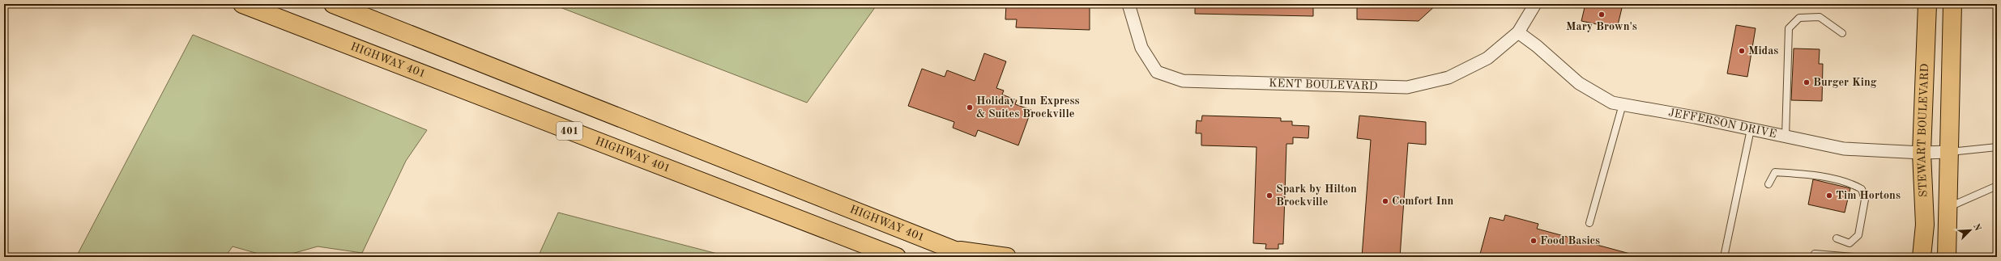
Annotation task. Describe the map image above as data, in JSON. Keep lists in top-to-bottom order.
{
  "streets": {
    "main road": ["HIGHWAY 401", "401", "STEWART BOULEVARD"],
    "street": ["KENT BOULEVARD", "JEFFERSON DRIVE"]
  },
  "crossings": [
    ["KENT BOULEVARD", "JEFFERSON DRIVE"],
    ["JEFFERSON DRIVE", "STEWART BOULEVARD"]
  ],
  "places": [
    "Mary Brown's",
    "Midas",
    "Burger King",
    "Holiday Inn Express & Suites Brockville",
    "Spark by Hilton Brockville",
    "Tim Hortons",
    "Comfort Inn",
    "Food Basics"
  ],
  "north": "top right"
}
